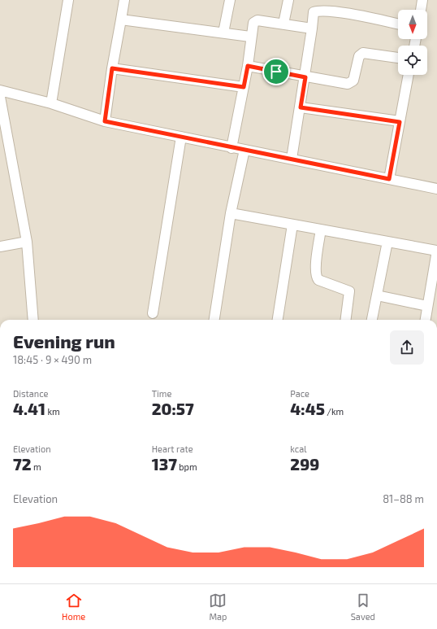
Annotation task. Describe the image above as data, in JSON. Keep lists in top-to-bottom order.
{
  "north": "bottom",
  "page": {
    "heading": ["Evening run", "18:45 · 9 × 490 m"],
    "stats": [
      ["Distance", "4.41 km"],
      ["Time", "20:57"],
      ["Pace", "4:45 /km"],
      ["Elevation", "72 m"],
      ["Heart rate", "137 bpm"],
      ["kcal", "299"]
    ],
    "chart": ["Elevation", "81–88 m"],
    "tabs": ["Home", "Map", "Saved"]
  }
}
